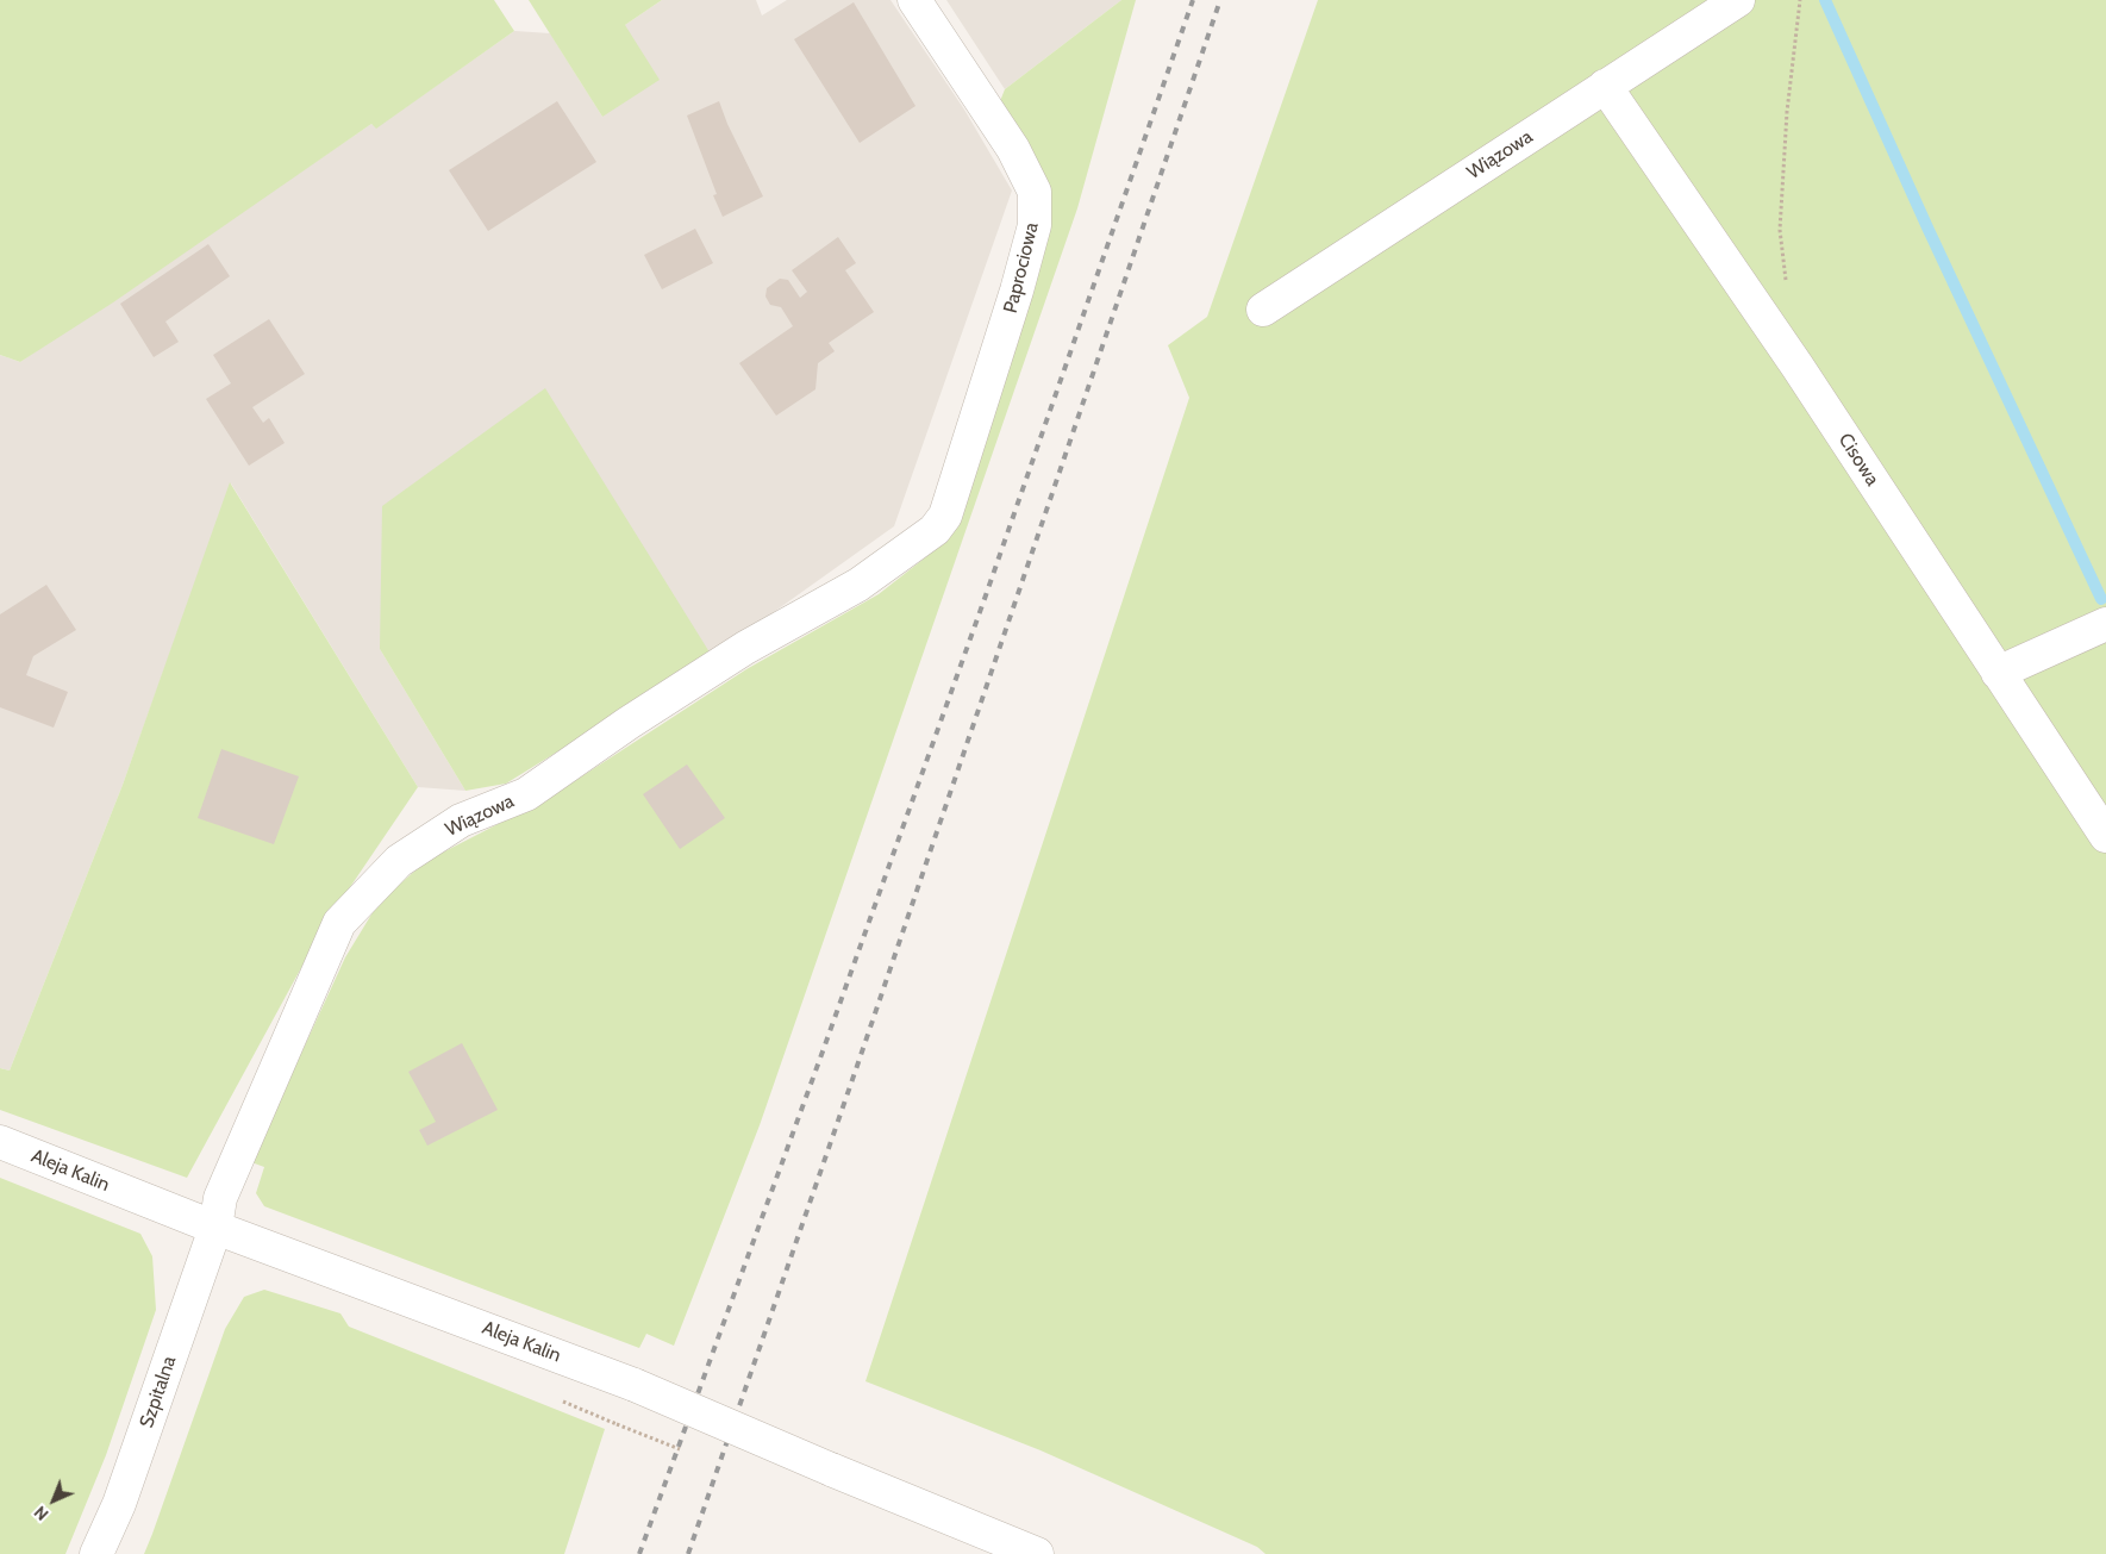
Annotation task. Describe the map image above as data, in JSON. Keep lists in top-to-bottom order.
{
  "streets": {
    "street": [
      "Wiązowa",
      "Paprociowa",
      "Cisowa",
      "Aleja Kalin",
      "Szpitalna"
    ]
  },
  "crossings": [
    ["Wiązowa", "Paprociowa"],
    ["Wiązowa", "Cisowa"],
    ["Wiązowa", "Aleja Kalin"],
    ["Wiązowa", "Szpitalna"],
    ["Aleja Kalin", "Szpitalna"]
  ],
  "north": "bottom left"
}
